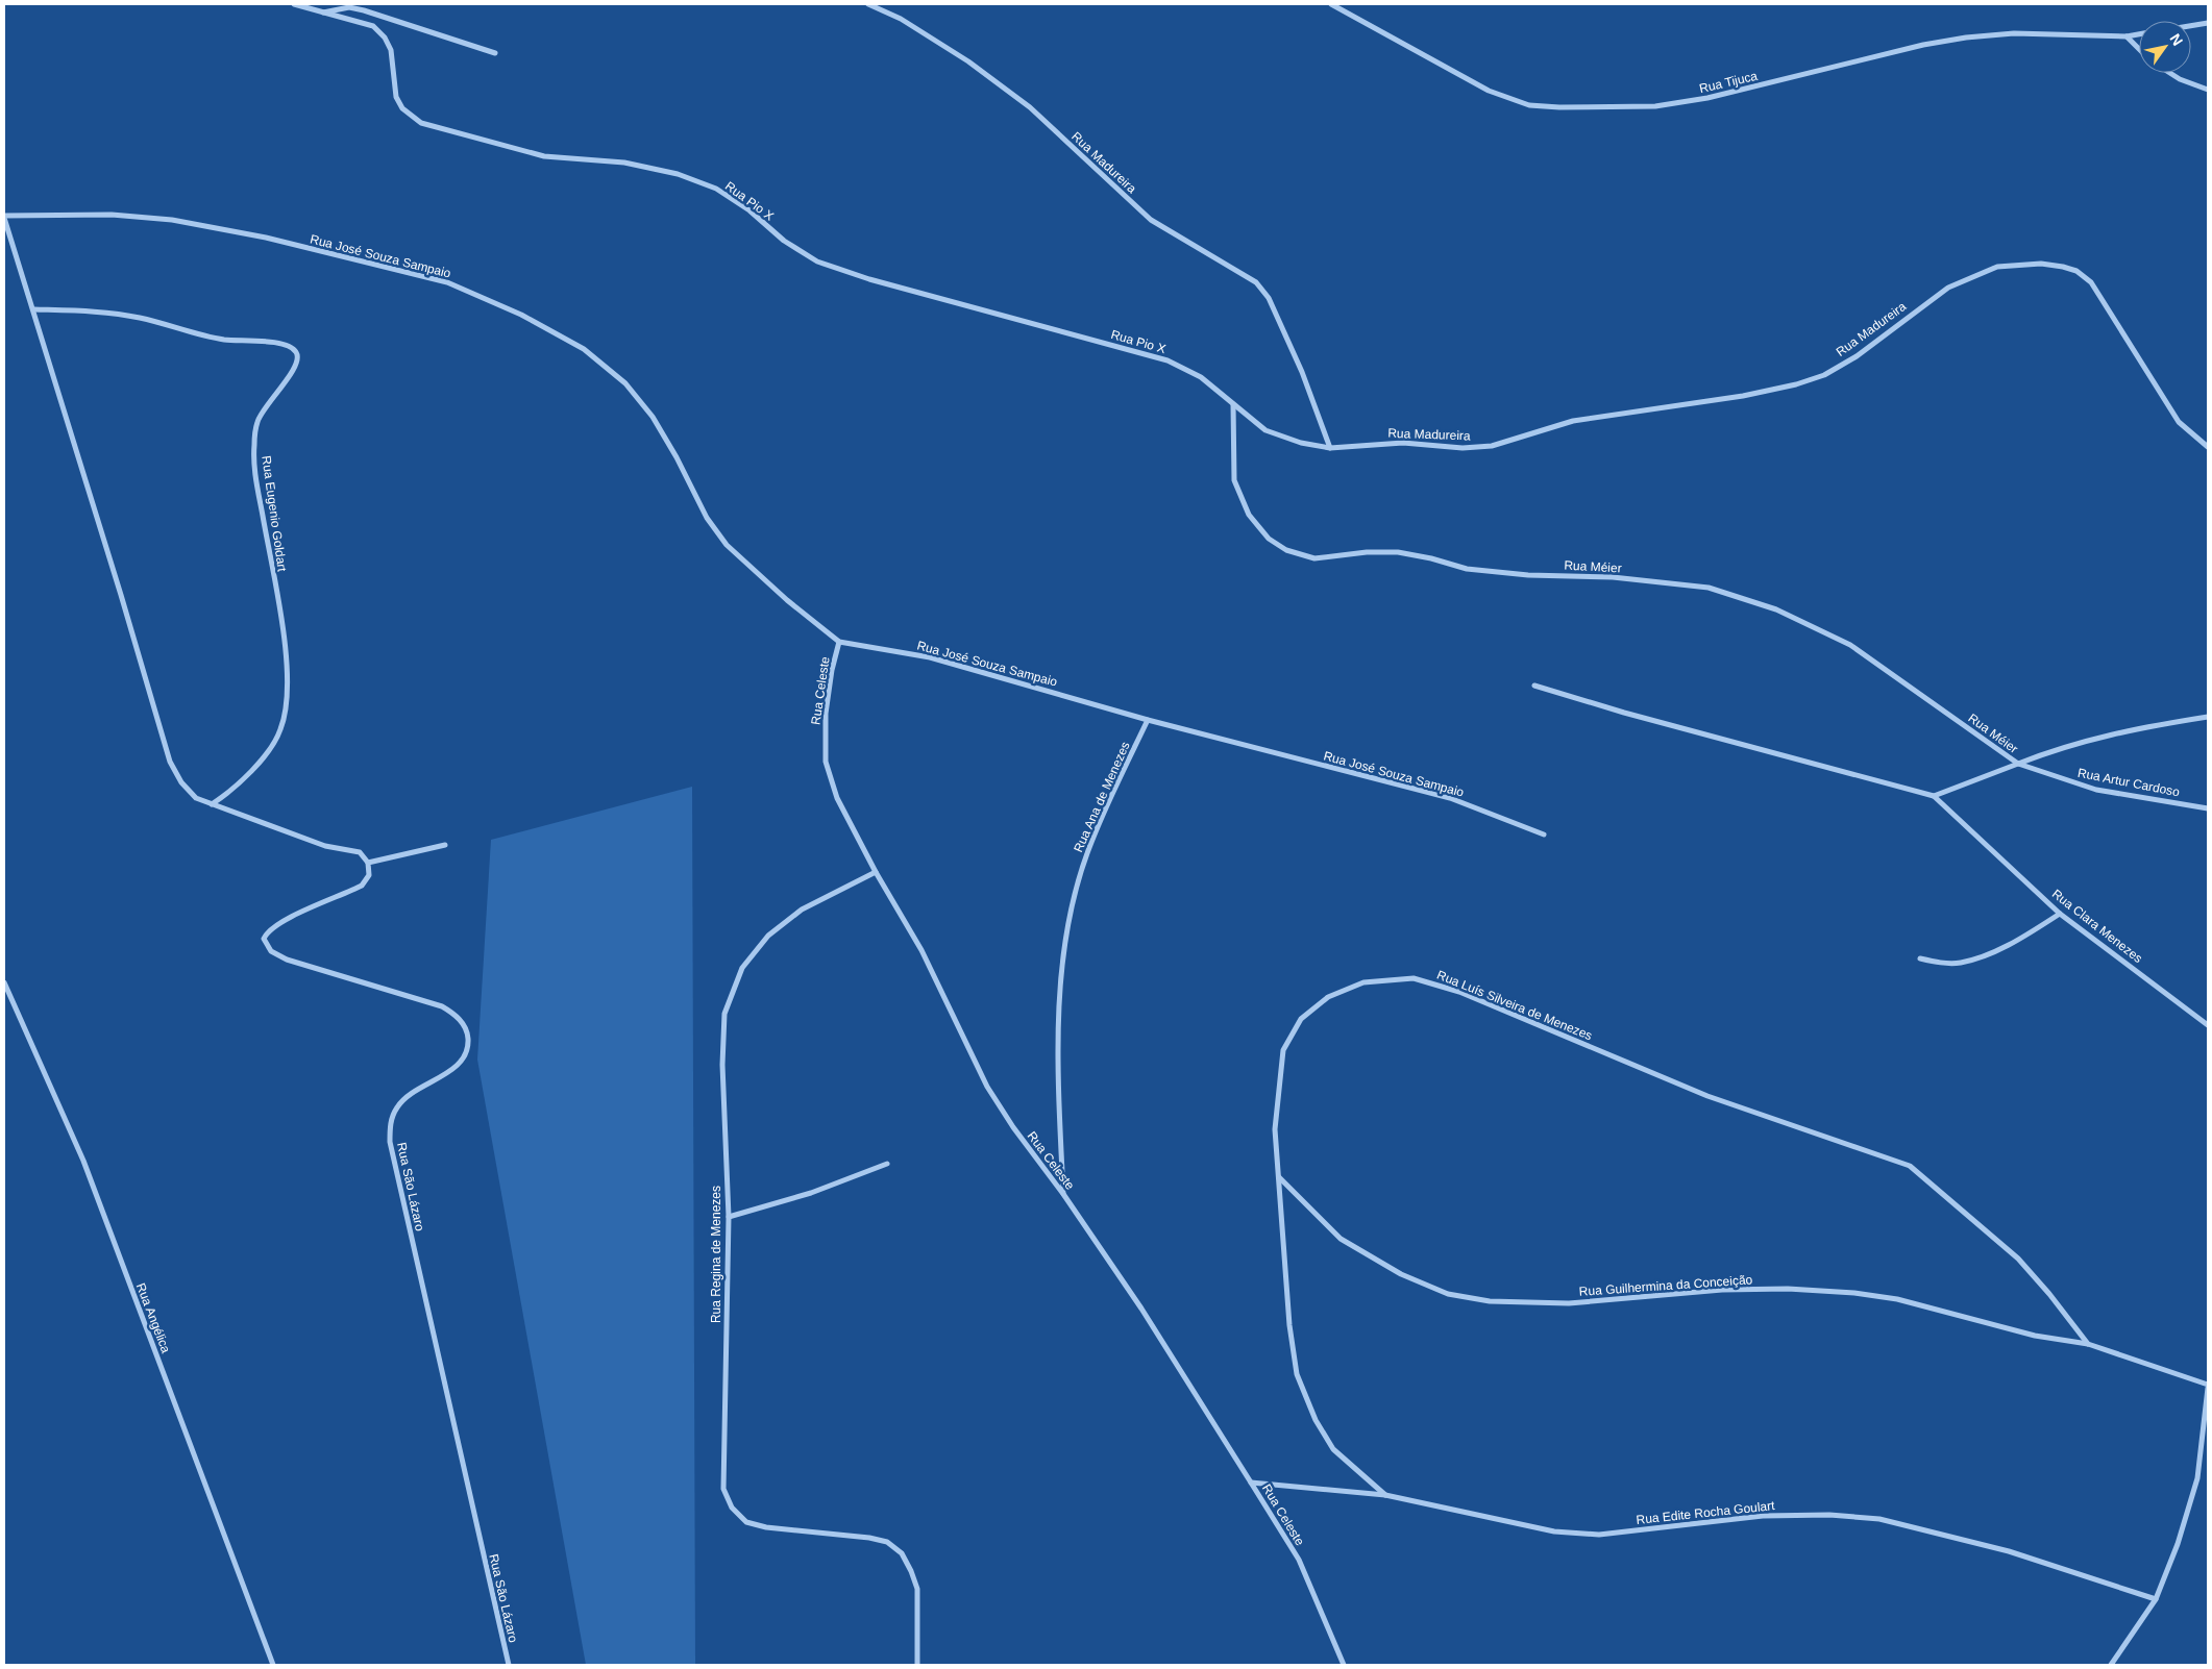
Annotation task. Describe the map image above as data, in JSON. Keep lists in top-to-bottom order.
{
  "streets": {
    "street": [
      "Rua Tijuca",
      "Rua Madureira",
      "Rua Pio X",
      "Rua José Souza Sampaio",
      "Rua Eugenio Goldart",
      "Rua Méier",
      "Rua Celeste",
      "Rua Artur Cardoso",
      "Rua Ana de Menezes",
      "Rua Clara Menezes",
      "Rua Luís Silveira de Menezes",
      "Rua São Lázaro",
      "Rua Regina de Menezes",
      "Rua Guilhermina da Conceição",
      "Rua Angélica",
      "Rua Edite Rocha Goulart"
    ]
  },
  "crossings": [
    ["Rua Madureira", "Rua Pio X"],
    ["Rua Madureira", "Rua Méier"],
    ["Rua Pio X", "Rua Méier"],
    ["Rua José Souza Sampaio", "Rua Celeste"],
    ["Rua José Souza Sampaio", "Rua Ana de Menezes"],
    ["Rua Méier", "Rua Artur Cardoso"],
    ["Rua Méier", "Rua Clara Menezes"],
    ["Rua Celeste", "Rua Ana de Menezes"],
    ["Rua Celeste", "Rua Regina de Menezes"],
    ["Rua Celeste", "Rua Edite Rocha Goulart"],
    ["Rua Luís Silveira de Menezes", "Rua Guilhermina da Conceição"],
    ["Rua Luís Silveira de Menezes", "Rua Edite Rocha Goulart"]
  ],
  "north": "top right"
}
